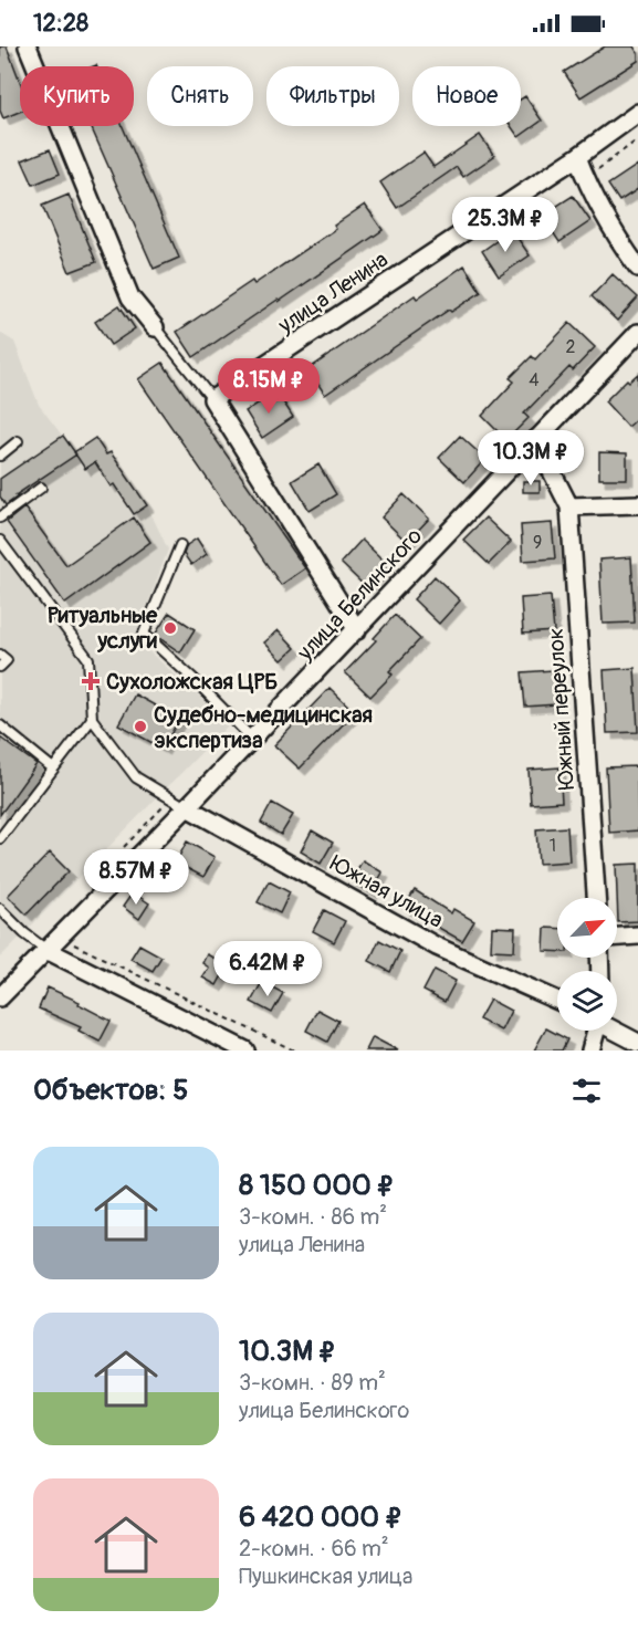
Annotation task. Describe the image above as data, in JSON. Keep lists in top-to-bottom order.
{
  "streets": {
    "street": [
      "улица Ленина",
      "улица Белинского",
      "Южный переулок",
      "Южная улица"
    ]
  },
  "crossings": [
    ["улица Белинского", "Южная улица"]
  ],
  "places": {
    "other": ["Ритуальные услуги", "Судебно-медицинская экспертиза"],
    "health": ["Сухоложская ЦРБ"]
  },
  "house_numbers": [
    "2",
    "4",
    "9",
    "1"
  ],
  "north": "top right",
  "page": {
    "status": "12:28",
    "chip": [
      "Купить",
      "Снять",
      "Фильтры",
      "Новое"
    ],
    "price": [
      "25.3M ₽",
      "8.15M ₽",
      "10.3M ₽",
      "8.57M ₽",
      "6.42M ₽"
    ],
    "heading": "Объектов: 5",
    "list": [
      {
        "name": "8 150 000 ₽",
        "note": "3-комн. · 86 m² · улица Ленина"
      },
      {
        "name": "10.3M ₽",
        "note": "3-комн. · 89 m² · улица Белинского"
      },
      {
        "name": "6 420 000 ₽",
        "note": "2-комн. · 66 m² · Пушкинская улица"
      }
    ]
  }
}
